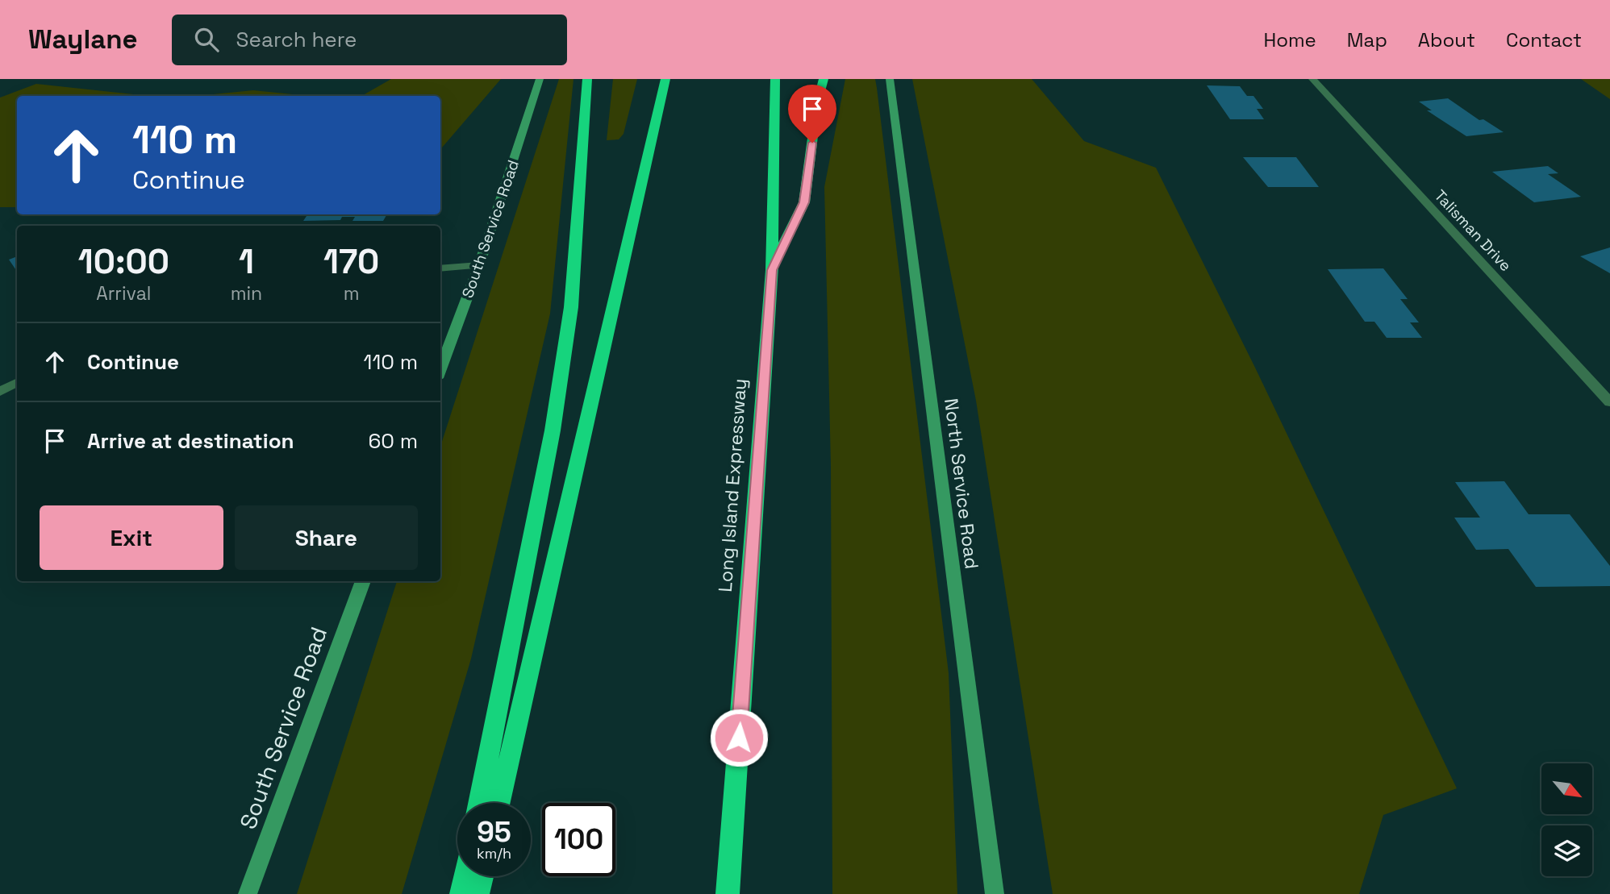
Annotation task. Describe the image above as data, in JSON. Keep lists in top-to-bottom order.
{
  "streets": {
    "highway": ["Long Island Expressway"],
    "main road": ["South Service Road", "North Service Road"],
    "street": ["Talisman Drive"]
  },
  "north": "bottom right",
  "page": {
    "header": "Waylane",
    "search": "Search here",
    "nav": [
      "Home",
      "Map",
      "About",
      "Contact"
    ],
    "turn": ["110 m", "Continue"],
    "eta": [
      "10:00",
      "Arrival",
      "1",
      "min",
      "170",
      "m"
    ],
    "list": [
      {
        "name": "Continue",
        "value": "110 m"
      },
      {
        "name": "Arrive at destination",
        "value": "60 m"
      }
    ],
    "buttons": ["Exit", "Share"],
    "speed": "95 km/h",
    "limit": "100"
  }
}
